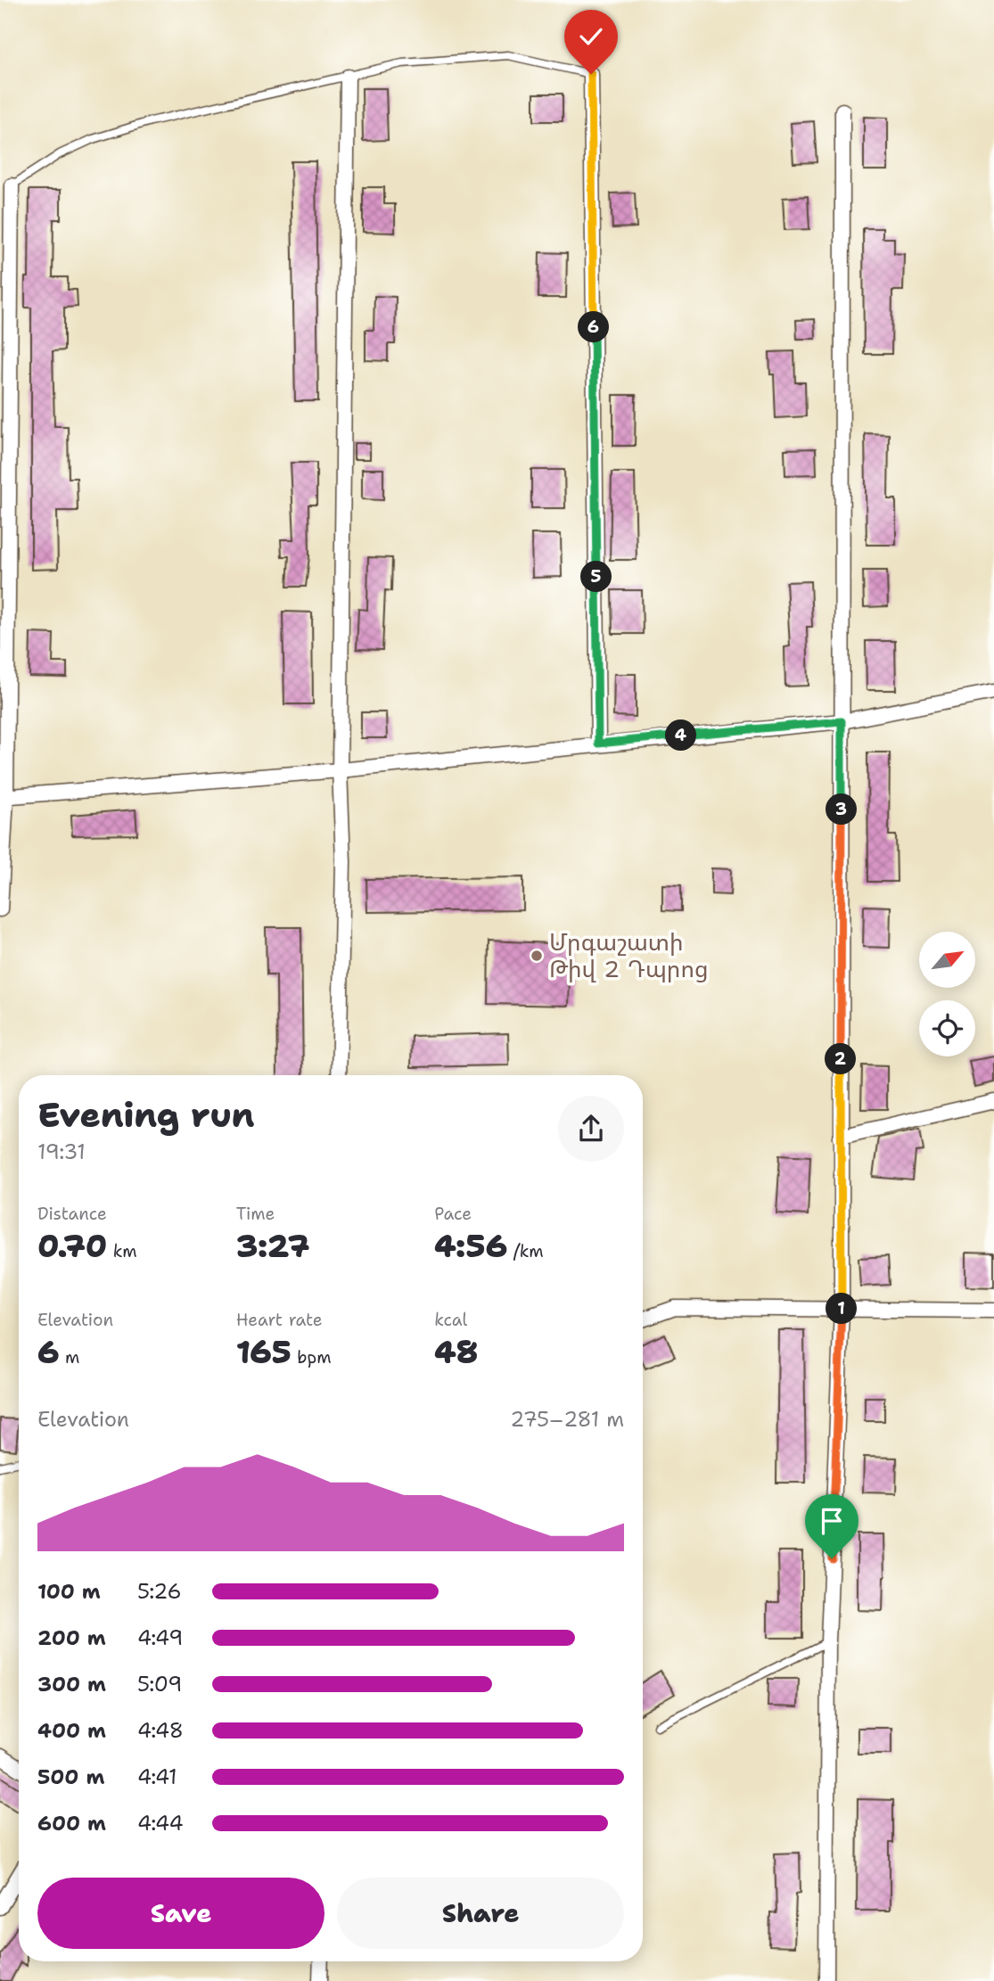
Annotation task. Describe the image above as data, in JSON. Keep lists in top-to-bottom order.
{
  "places": ["Մրգաշատի Թիվ 2 Դպրոց"],
  "north": "top right",
  "page": {
    "pins": [
      "6",
      "5",
      "4",
      "3",
      "2",
      "1"
    ],
    "heading": ["Evening run", "19:31"],
    "stats": [
      ["Distance", "0.70 km"],
      ["Time", "3:27"],
      ["Pace", "4:56 /km"],
      ["Elevation", "6 m"],
      ["Heart rate", "165 bpm"],
      ["kcal", "48"]
    ],
    "chart": ["Elevation", "275–281 m"],
    "list": [
      {
        "name": "100 m",
        "note": "5:26"
      },
      {
        "name": "200 m",
        "note": "4:49"
      },
      {
        "name": "300 m",
        "note": "5:09"
      },
      {
        "name": "400 m",
        "note": "4:48"
      },
      {
        "name": "500 m",
        "note": "4:41"
      },
      {
        "name": "600 m",
        "note": "4:44"
      }
    ],
    "buttons": ["Save", "Share"]
  }
}
